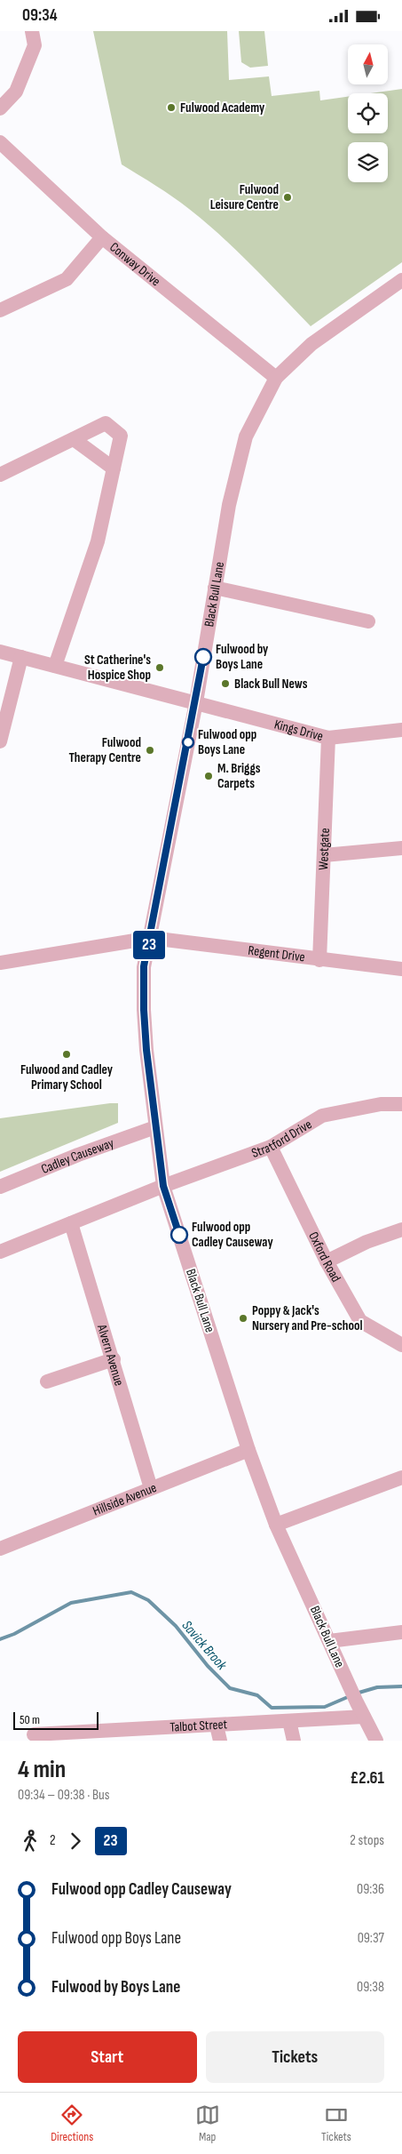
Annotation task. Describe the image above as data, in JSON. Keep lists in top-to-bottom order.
{
  "streets": {
    "street": [
      "Conway Drive",
      "Black Bull Lane",
      "Kings Drive",
      "Westgate",
      "Regent Drive",
      "Stratford Drive",
      "Cadley Causeway",
      "Oxford Road",
      "Alvern Avenue",
      "Hillside Avenue",
      "Talbot Street"
    ]
  },
  "crossings": [
    ["Conway Drive", "Black Bull Lane"],
    ["Black Bull Lane", "Kings Drive"],
    ["Black Bull Lane", "Regent Drive"],
    ["Black Bull Lane", "Stratford Drive"],
    ["Black Bull Lane", "Cadley Causeway"],
    ["Black Bull Lane", "Hillside Avenue"],
    ["Black Bull Lane", "Talbot Street"],
    ["Kings Drive", "Westgate"],
    ["Westgate", "Regent Drive"],
    ["Stratford Drive", "Oxford Road"],
    ["Stratford Drive", "Alvern Avenue"],
    ["Alvern Avenue", "Hillside Avenue"]
  ],
  "water": ["Savick Brook"],
  "places": [
    "Fulwood Academy",
    "Fulwood Leisure Centre",
    "Fulwood by Boys Lane",
    "St Catherine's Hospice Shop",
    "Black Bull News",
    "Fulwood opp Boys Lane",
    "Fulwood Therapy Centre",
    "M. Briggs Carpets",
    "Fulwood and Cadley Primary School",
    "Fulwood opp Cadley Causeway",
    "Poppy & Jack's Nursery and Pre-school"
  ],
  "lines": ["bus line 23"],
  "scale_bar": "50 m",
  "north": "top",
  "page": {
    "status": "09:34",
    "on_map": "23",
    "scale": "50 m",
    "heading": ["4 min", "09:34 – 09:38 · Bus", "£2.61"],
    "legs": ["2", "23", "2 stops"],
    "list": [
      {
        "name": "Fulwood opp Cadley Causeway",
        "value": "09:36"
      },
      {
        "name": "Fulwood opp Boys Lane",
        "value": "09:37"
      },
      {
        "name": "Fulwood by Boys Lane",
        "value": "09:38"
      }
    ],
    "buttons": ["Start", "Tickets"],
    "tabs": ["Directions", "Map", "Tickets"]
  }
}
